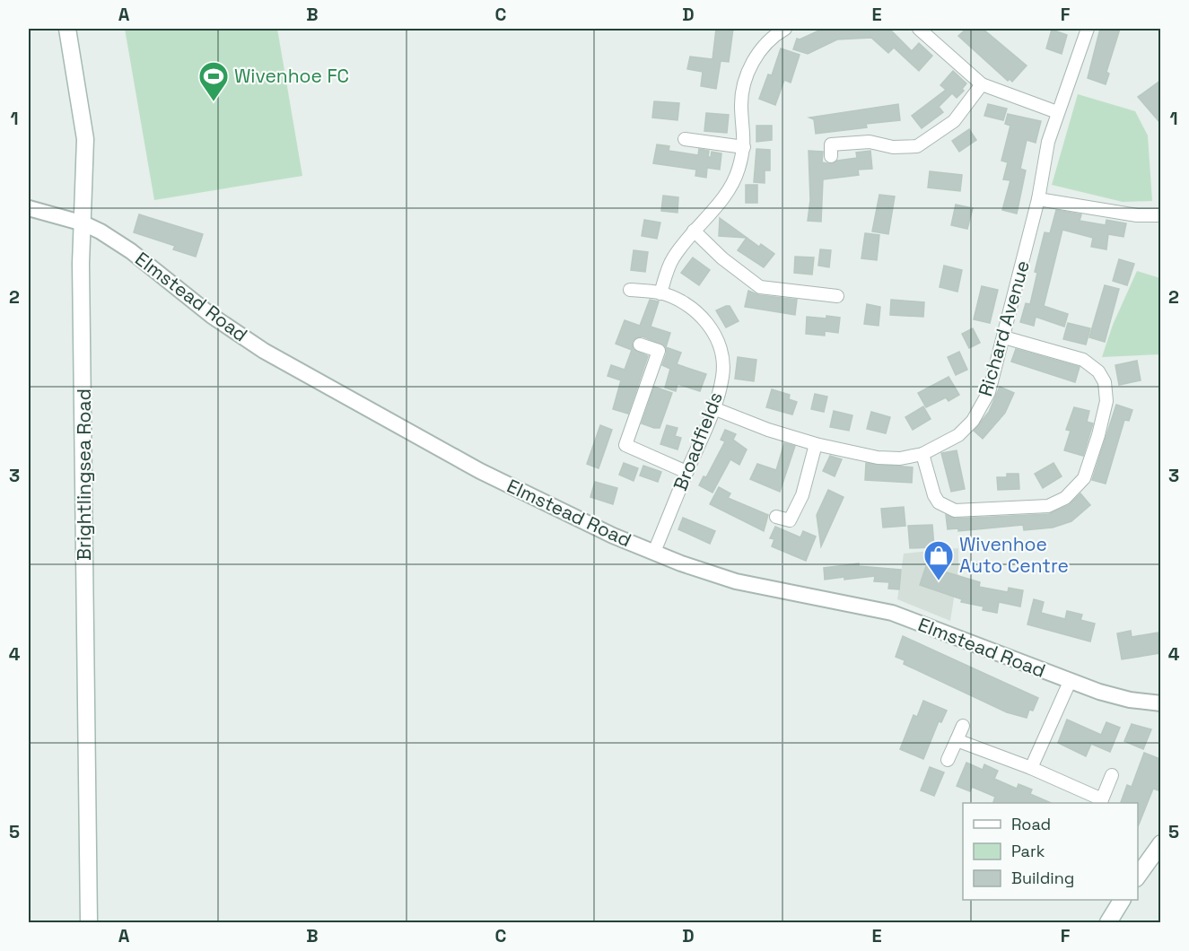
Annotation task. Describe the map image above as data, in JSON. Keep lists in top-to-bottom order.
{
  "streets": {
    "main road": ["Brightlingsea Road"],
    "street": ["Elmstead Road", "Richard Avenue", "Broadfields"]
  },
  "crossings": [
    ["Elmstead Road", "Broadfields"],
    ["Elmstead Road", "Brightlingsea Road"],
    ["Richard Avenue", "Broadfields"]
  ],
  "places": {
    "sports": ["Wivenhoe FC"],
    "shop": ["Wivenhoe Auto Centre"]
  },
  "legend": ["Road", "Park", "Building"],
  "grid": {
    "columns": [
      "A",
      "B",
      "C",
      "D",
      "E",
      "F"
    ],
    "rows": [
      "1",
      "2",
      "3",
      "4",
      "5"
    ]
  }
}
